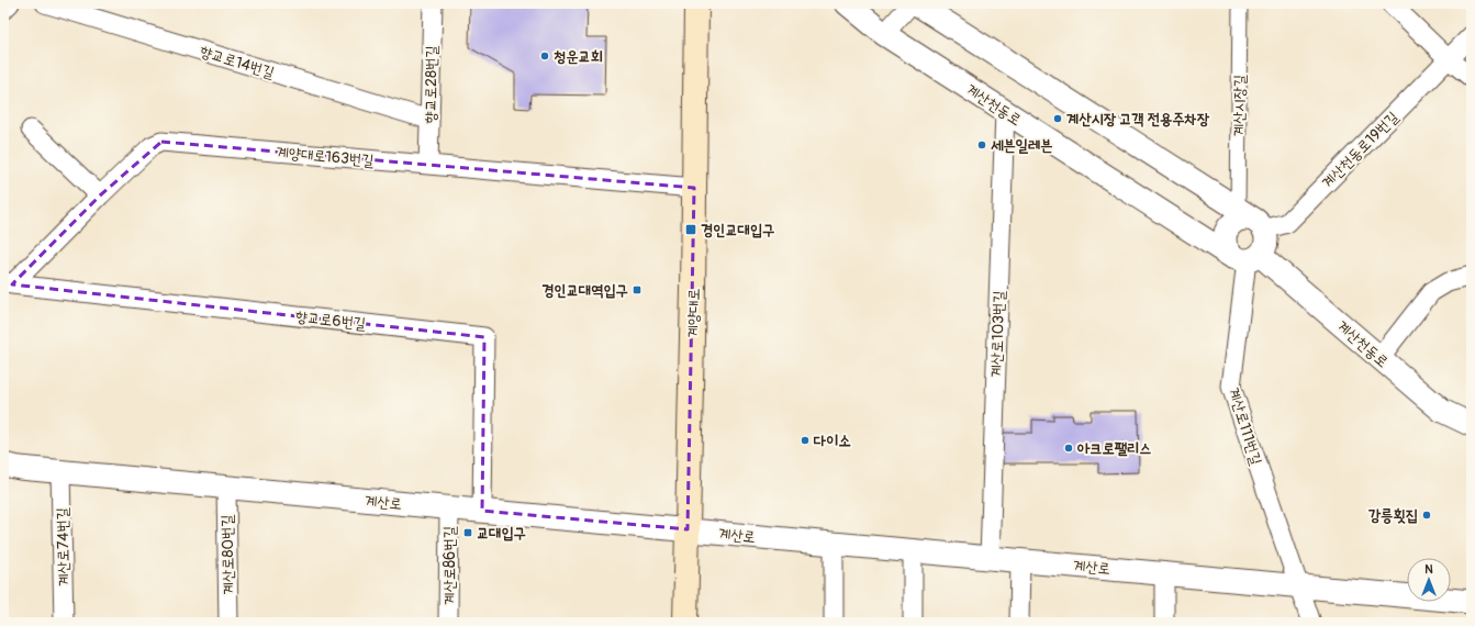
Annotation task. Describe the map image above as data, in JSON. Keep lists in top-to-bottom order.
{
  "streets": {
    "main road": ["계양대로"],
    "street": [
      "향교로14번길",
      "향교로28번길",
      "계산천동로",
      "계산시장길",
      "계산천동로19번길",
      "계양대로163번길",
      "향교로6번길",
      "계산로103번길",
      "계산로111번길",
      "계산로",
      "계산로74번길",
      "계산로80번길",
      "계산로86번길"
    ]
  },
  "crossings": [
    ["향교로14번길", "향교로28번길"],
    ["향교로28번길", "계양대로163번길"],
    ["계산천동로", "계산천동로19번길"],
    ["계산천동로", "계산로103번길"],
    ["계산천동로", "계산로111번길"],
    ["계산천동로19번길", "계산로111번길"],
    ["계양대로163번길", "계양대로"],
    ["계양대로163번길", "향교로6번길"],
    ["계양대로", "계산로"],
    ["향교로6번길", "계산로"],
    ["계산로103번길", "계산로"],
    ["계산로111번길", "계산로"],
    ["계산로", "계산로74번길"],
    ["계산로", "계산로80번길"],
    ["계산로", "계산로86번길"]
  ],
  "places": {
    "other": [
      "청운교회",
      "계산시장 고객 전용주차장",
      "세븐일레븐",
      "다이소",
      "아크로팰리스",
      "강릉횟집"
    ],
    "transit": ["경인교대입구", "경인교대역입구", "교대입구"]
  },
  "north": "top"
}
